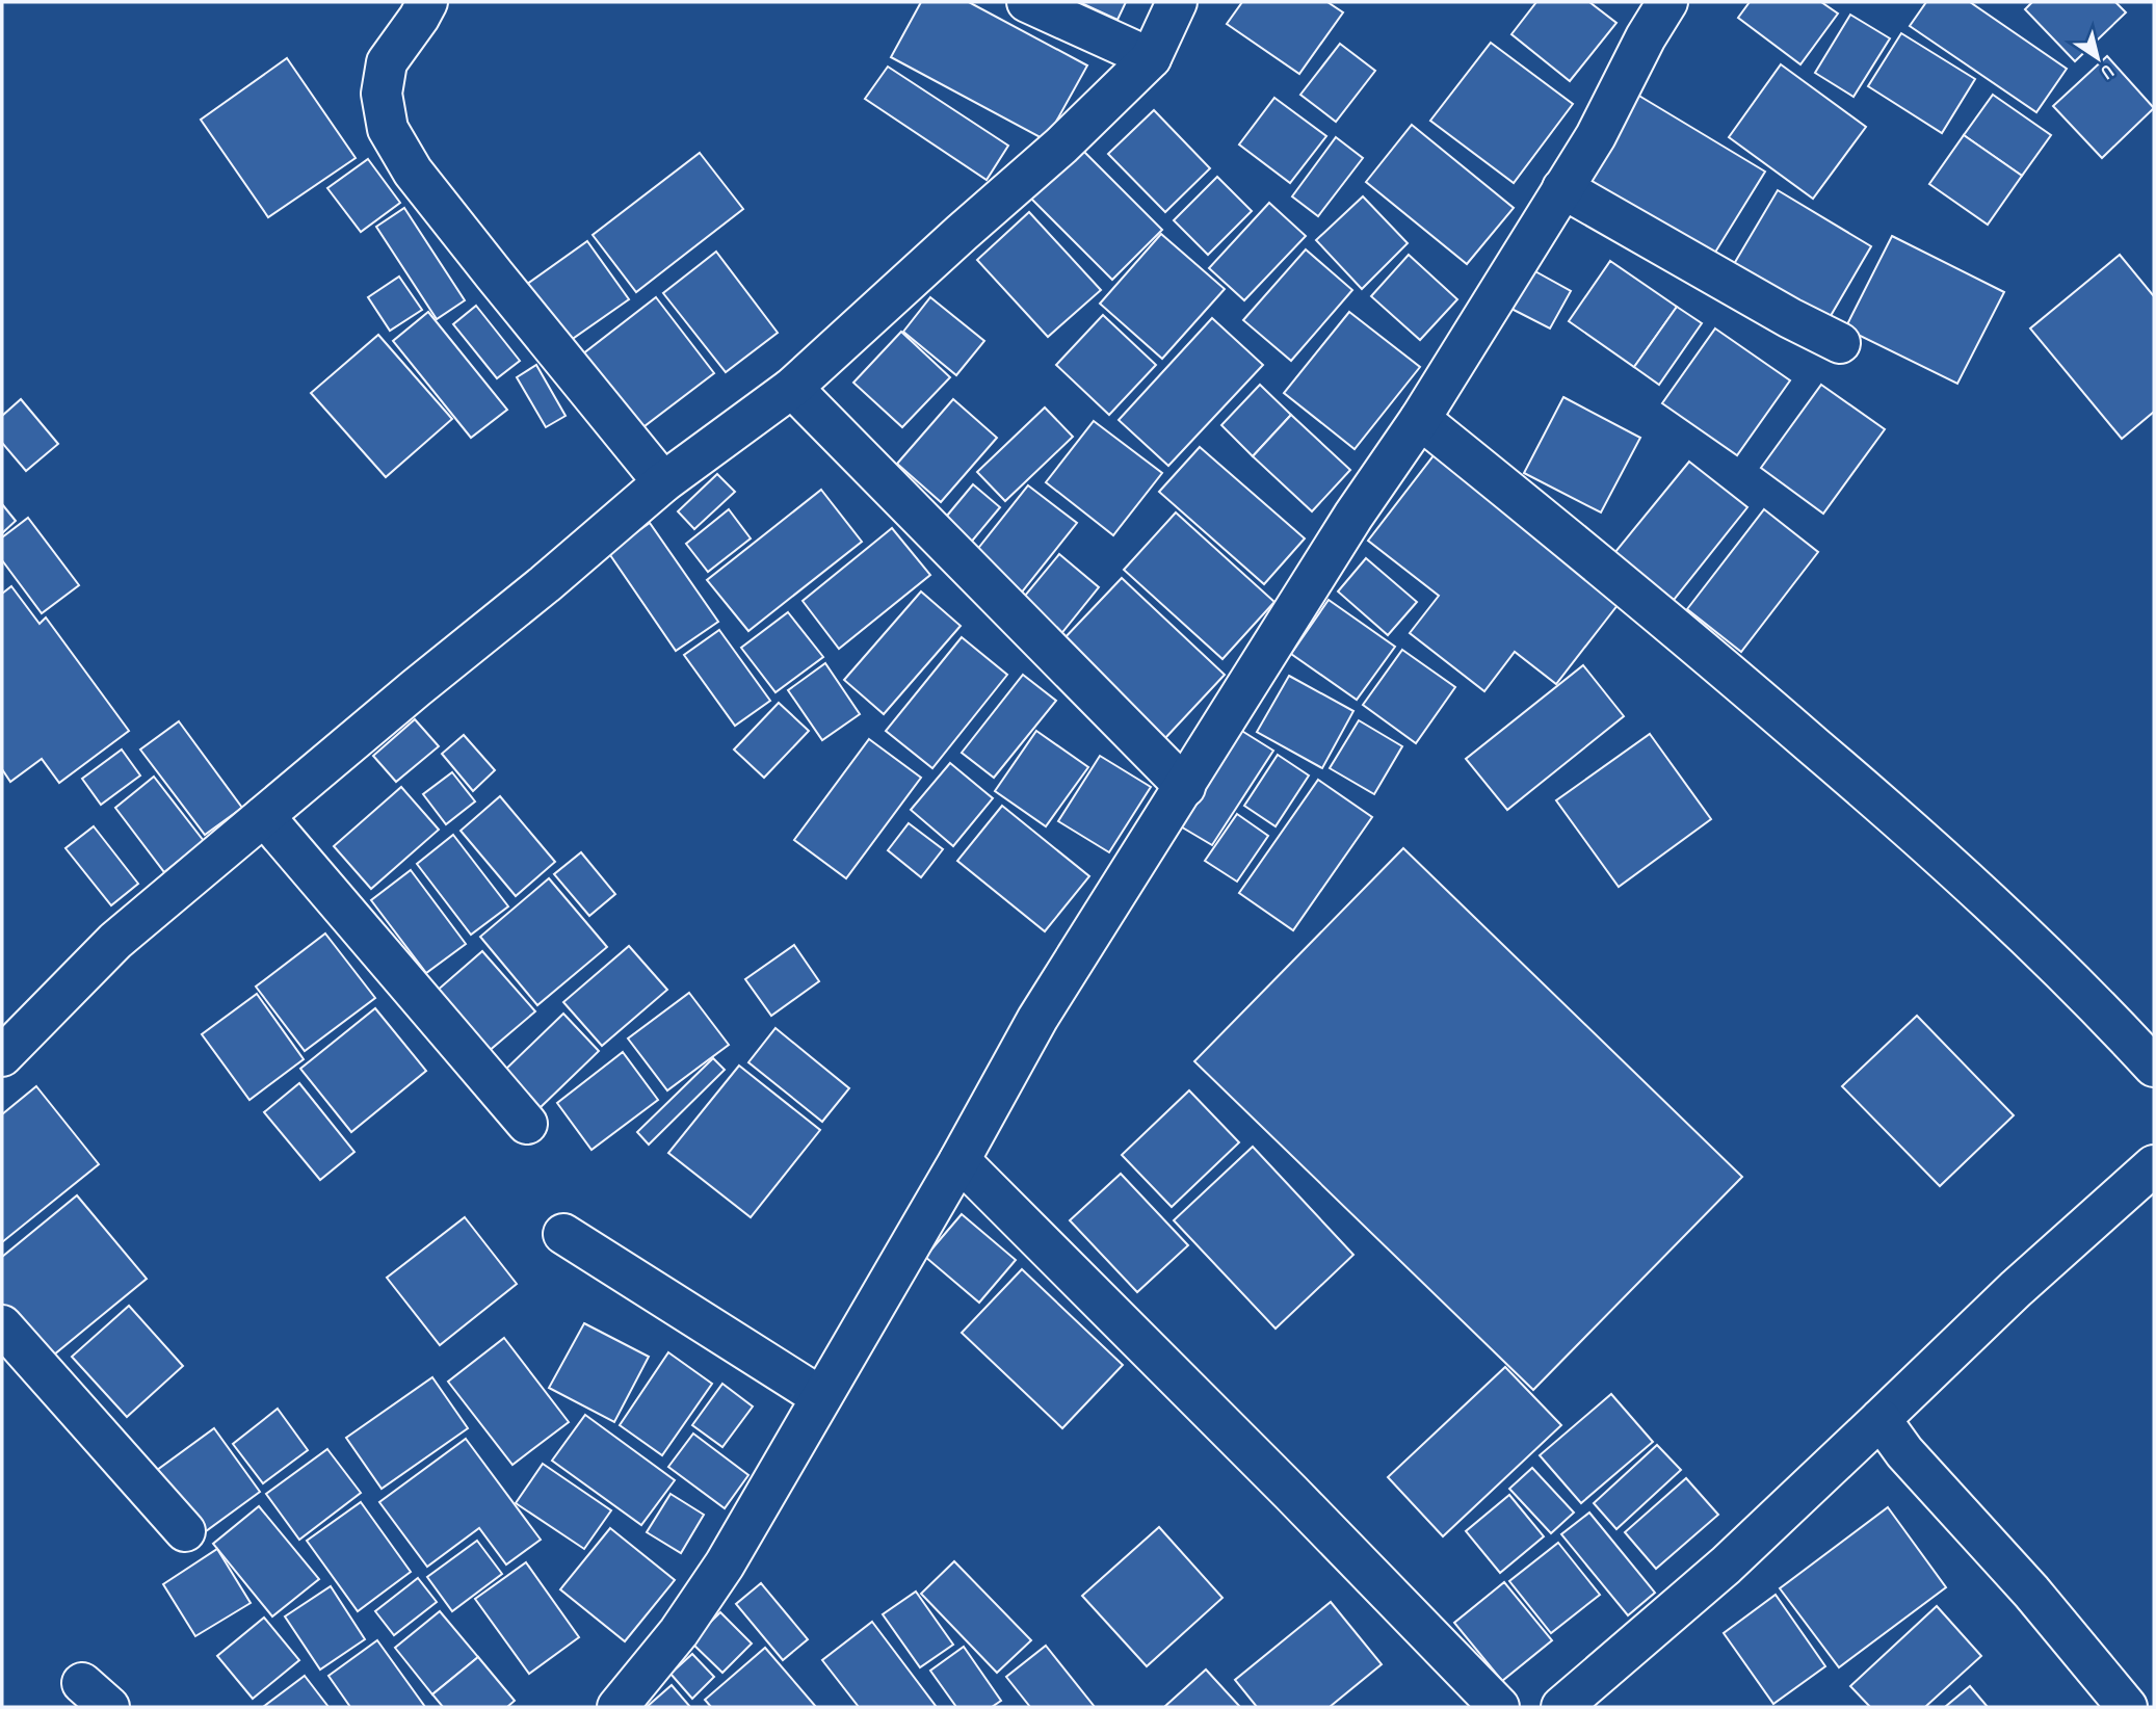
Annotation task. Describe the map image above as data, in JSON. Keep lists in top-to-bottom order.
{
  "north": "bottom right"
}
